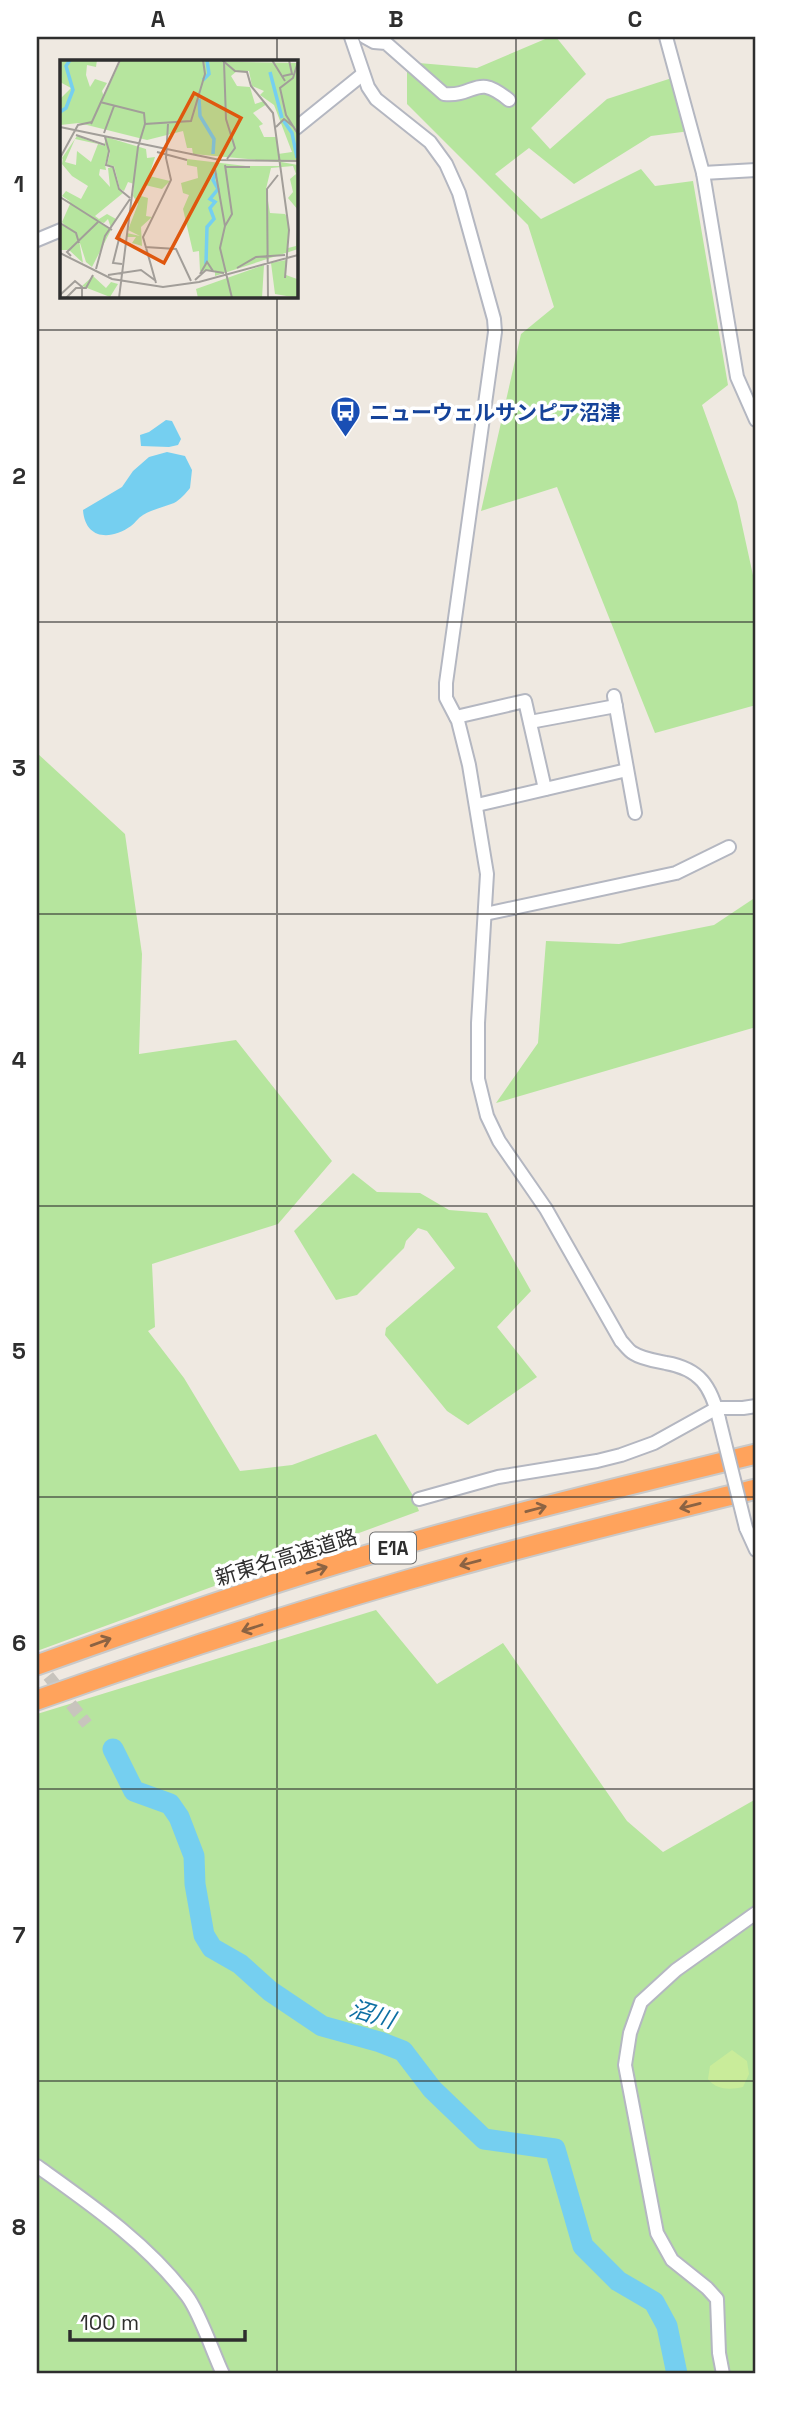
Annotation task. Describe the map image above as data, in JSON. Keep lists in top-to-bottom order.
{
  "streets": {
    "highway": ["E1A", "新東名高速道路"]
  },
  "water": ["沼川"],
  "places": {
    "bus stop": ["ニューウェルサンピア沼津"]
  },
  "scale_bar": "100 m",
  "grid": {
    "columns": ["A", "B", "C"],
    "rows": [
      "1",
      "2",
      "3",
      "4",
      "5",
      "6",
      "7",
      "8"
    ]
  }
}
